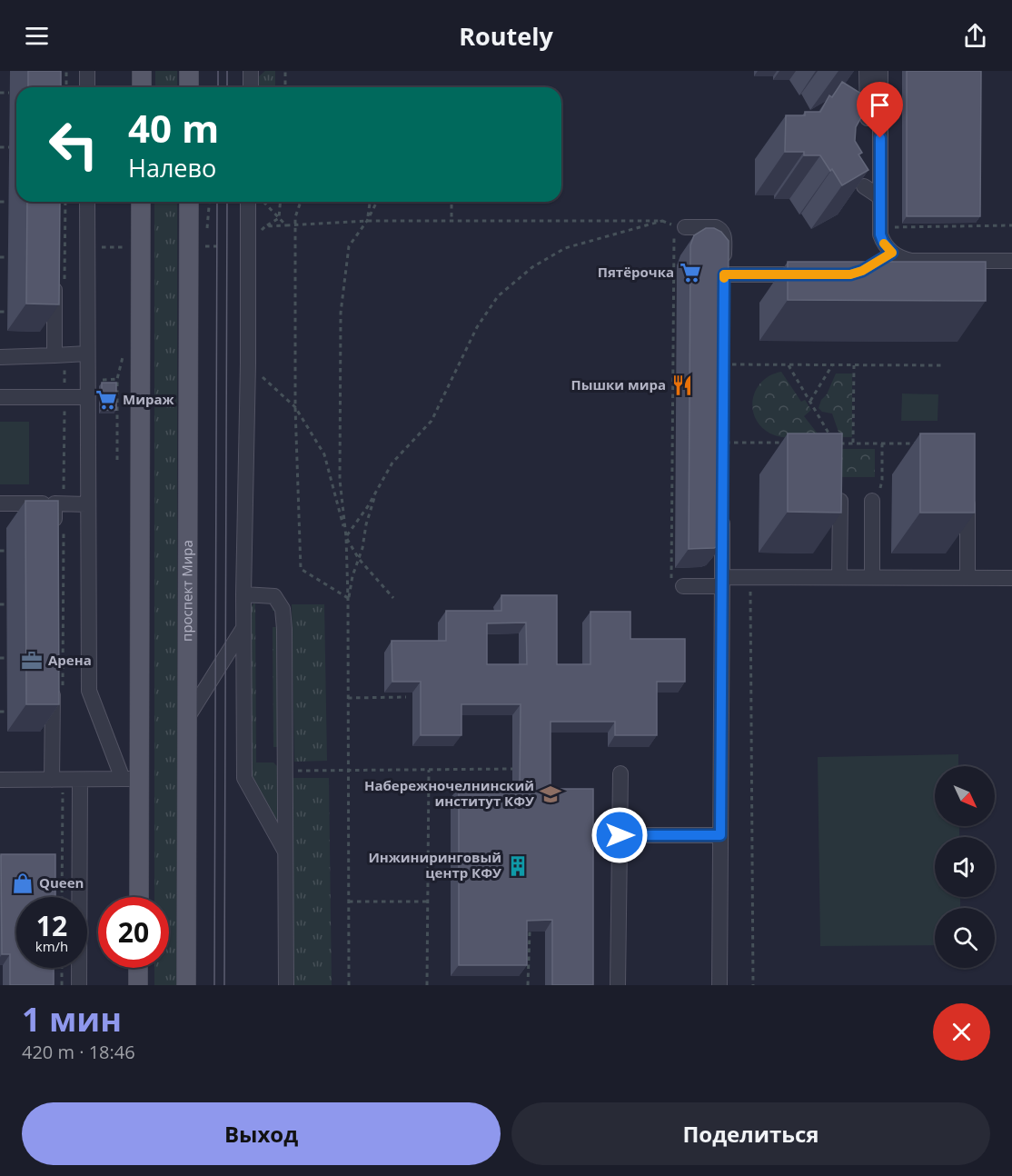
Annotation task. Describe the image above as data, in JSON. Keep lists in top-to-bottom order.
{
  "streets": {
    "main road": ["проспект Мира"]
  },
  "places": {
    "supermarket": ["Пятёрочка", "Мираж"],
    "restaurant": ["Пышки мира"],
    "office": ["Арена"],
    "school or university": ["Набережночелнинский институт КФУ"],
    "building": ["Инжиниринговый центр КФУ"],
    "shop": ["Queen"]
  },
  "north": "bottom right",
  "page": {
    "header": "Routely",
    "turn": ["40 m", "Налево"],
    "speed": "12 km/h",
    "limit": "20",
    "heading": ["1 мин", "420 m · 18:46"],
    "buttons": ["Выход", "Поделиться"]
  }
}
